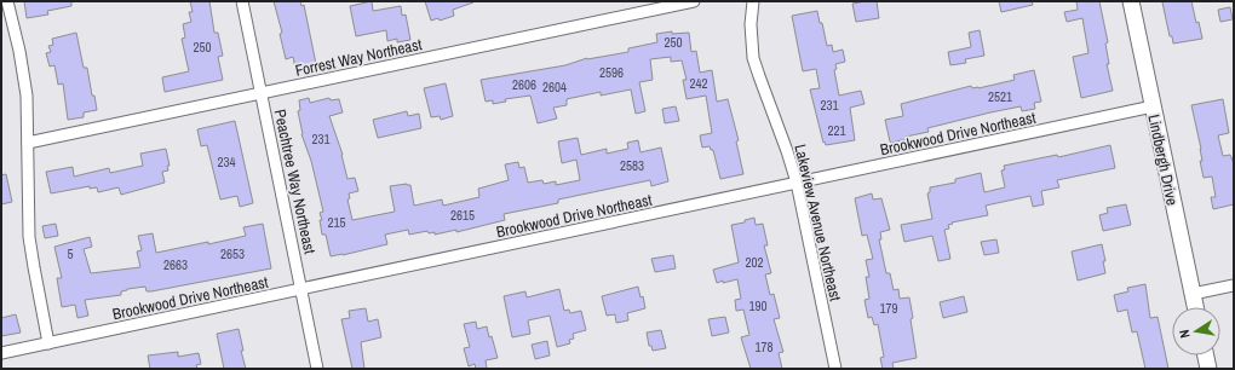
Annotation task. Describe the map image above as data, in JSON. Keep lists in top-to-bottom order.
{
  "streets": {
    "main road": ["Lindbergh Drive"],
    "street": [
      "Forrest Way Northeast",
      "Brookwood Drive Northeast",
      "Peachtree Way Northeast",
      "Lakeview Avenue Northeast"
    ]
  },
  "crossings": [
    ["Forrest Way Northeast", "Peachtree Way Northeast"],
    ["Brookwood Drive Northeast", "Lindbergh Drive"],
    ["Brookwood Drive Northeast", "Peachtree Way Northeast"],
    ["Brookwood Drive Northeast", "Lakeview Avenue Northeast"]
  ],
  "house_numbers": [
    "250",
    "250",
    "2596",
    "242",
    "2606",
    "2604",
    "2521",
    "231",
    "221",
    "231",
    "234",
    "2583",
    "2615",
    "215",
    "5",
    "2653",
    "202",
    "2663",
    "190",
    "179",
    "178"
  ],
  "north": "left"
}
